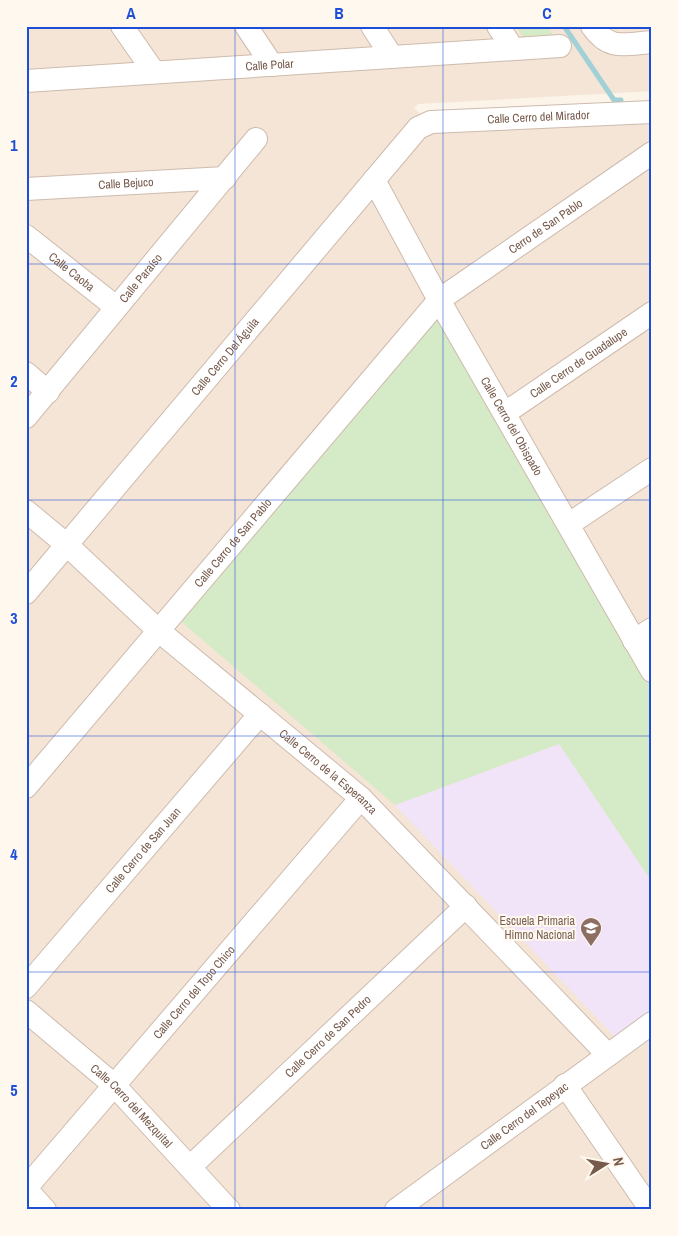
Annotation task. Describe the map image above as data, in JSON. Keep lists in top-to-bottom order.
{
  "streets": {
    "street": [
      "Calle Polar",
      "Calle Cerro del Mirador",
      "Calle Bejuco",
      "Cerro de San Pablo",
      "Calle Caoba",
      "Calle Paraíso",
      "Calle Cerro Del Águila",
      "Calle Cerro de Guadalupe",
      "Calle Cerro del Obispado",
      "Calle Cerro de San Pablo",
      "Calle Cerro de la Esperanza",
      "Calle Cerro de San Juan",
      "Calle Cerro del Topo Chico",
      "Calle Cerro de San Pedro",
      "Calle Cerro del Mezquital",
      "Calle Cerro del Tepeyac"
    ]
  },
  "crossings": [
    ["Calle Cerro del Mirador", "Calle Cerro Del Águila"],
    ["Calle Bejuco", "Calle Paraíso"],
    ["Cerro de San Pablo", "Calle Cerro del Obispado"],
    ["Cerro de San Pablo", "Calle Cerro de San Pablo"],
    ["Calle Caoba", "Calle Paraíso"],
    ["Calle Cerro Del Águila", "Calle Cerro del Obispado"],
    ["Calle Cerro Del Águila", "Calle Cerro de la Esperanza"],
    ["Calle Cerro de Guadalupe", "Calle Cerro del Obispado"],
    ["Calle Cerro del Obispado", "Calle Cerro de San Pablo"],
    ["Calle Cerro de San Pablo", "Calle Cerro de la Esperanza"],
    ["Calle Cerro de la Esperanza", "Calle Cerro de San Juan"],
    ["Calle Cerro de la Esperanza", "Calle Cerro del Topo Chico"],
    ["Calle Cerro de la Esperanza", "Calle Cerro de San Pedro"],
    ["Calle Cerro de la Esperanza", "Calle Cerro del Tepeyac"],
    ["Calle Cerro del Topo Chico", "Calle Cerro del Mezquital"],
    ["Calle Cerro de San Pedro", "Calle Cerro del Mezquital"]
  ],
  "places": {
    "school or university": ["Escuela Primaria Himno Nacional"]
  },
  "north": "right",
  "grid": {
    "columns": ["A", "B", "C"],
    "rows": [
      "1",
      "2",
      "3",
      "4",
      "5"
    ]
  }
}
